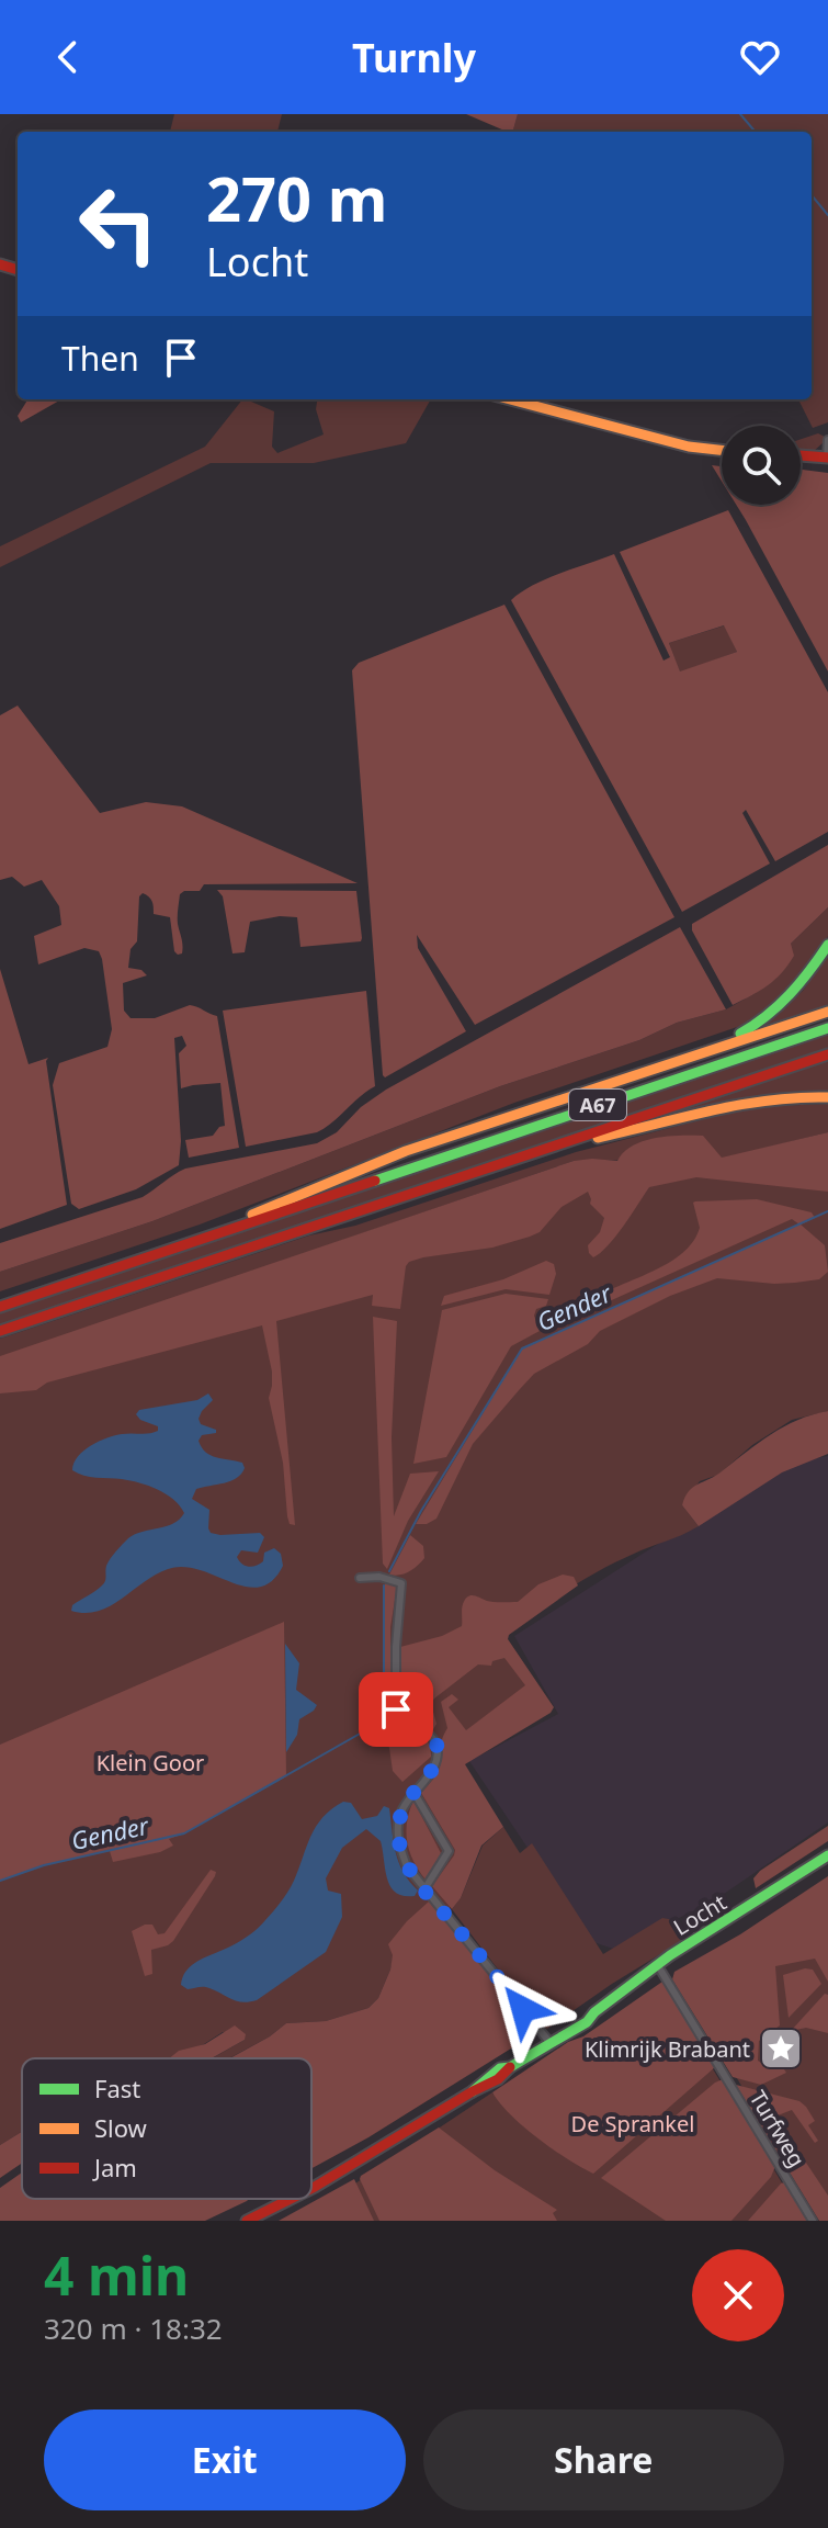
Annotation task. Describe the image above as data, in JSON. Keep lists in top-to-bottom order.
{
  "streets": {
    "main road": ["A67", "Locht"],
    "street": ["Turfweg"]
  },
  "crossings": [
    ["Locht", "Turfweg"]
  ],
  "water": ["Gender"],
  "parks": ["Klein Goor", "De Sprankel"],
  "places": {
    "place": ["Klimrijk Brabant"]
  },
  "legend": ["Fast", "Slow", "Jam"],
  "page": {
    "header": "Turnly",
    "turn": ["270 m", "Locht"],
    "then": "Then",
    "heading": ["4 min", "320 m · 18:32"],
    "buttons": ["Exit", "Share"]
  }
}
